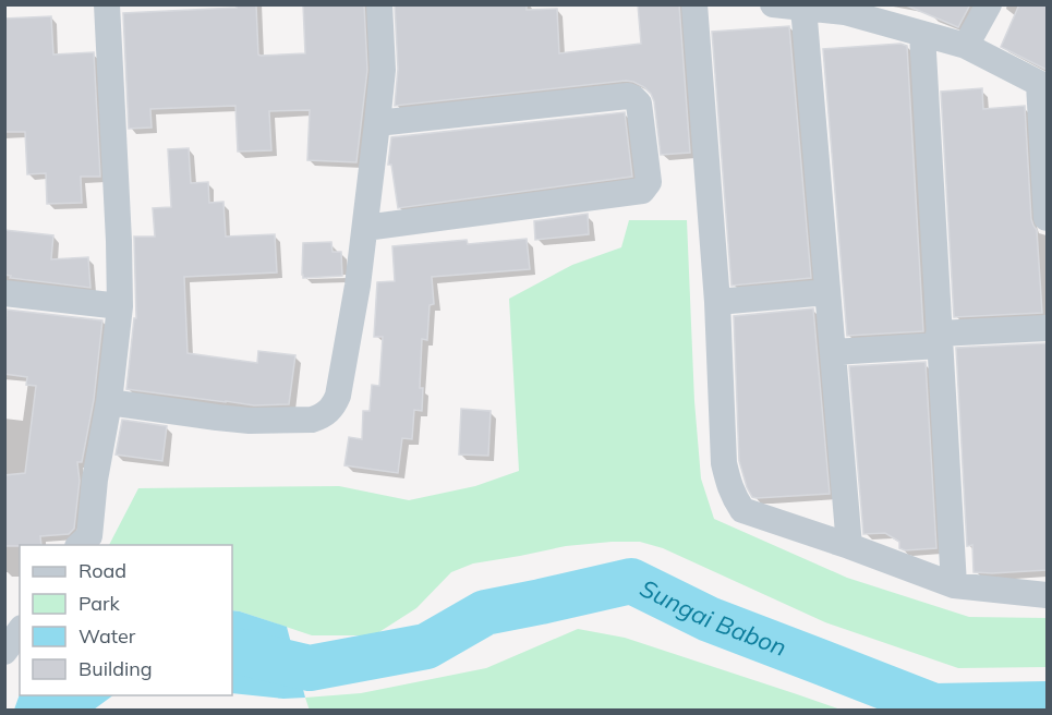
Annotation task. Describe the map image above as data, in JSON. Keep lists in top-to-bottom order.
{
  "water": ["Sungai Babon"],
  "legend": [
    "Road",
    "Park",
    "Water",
    "Building"
  ]
}
